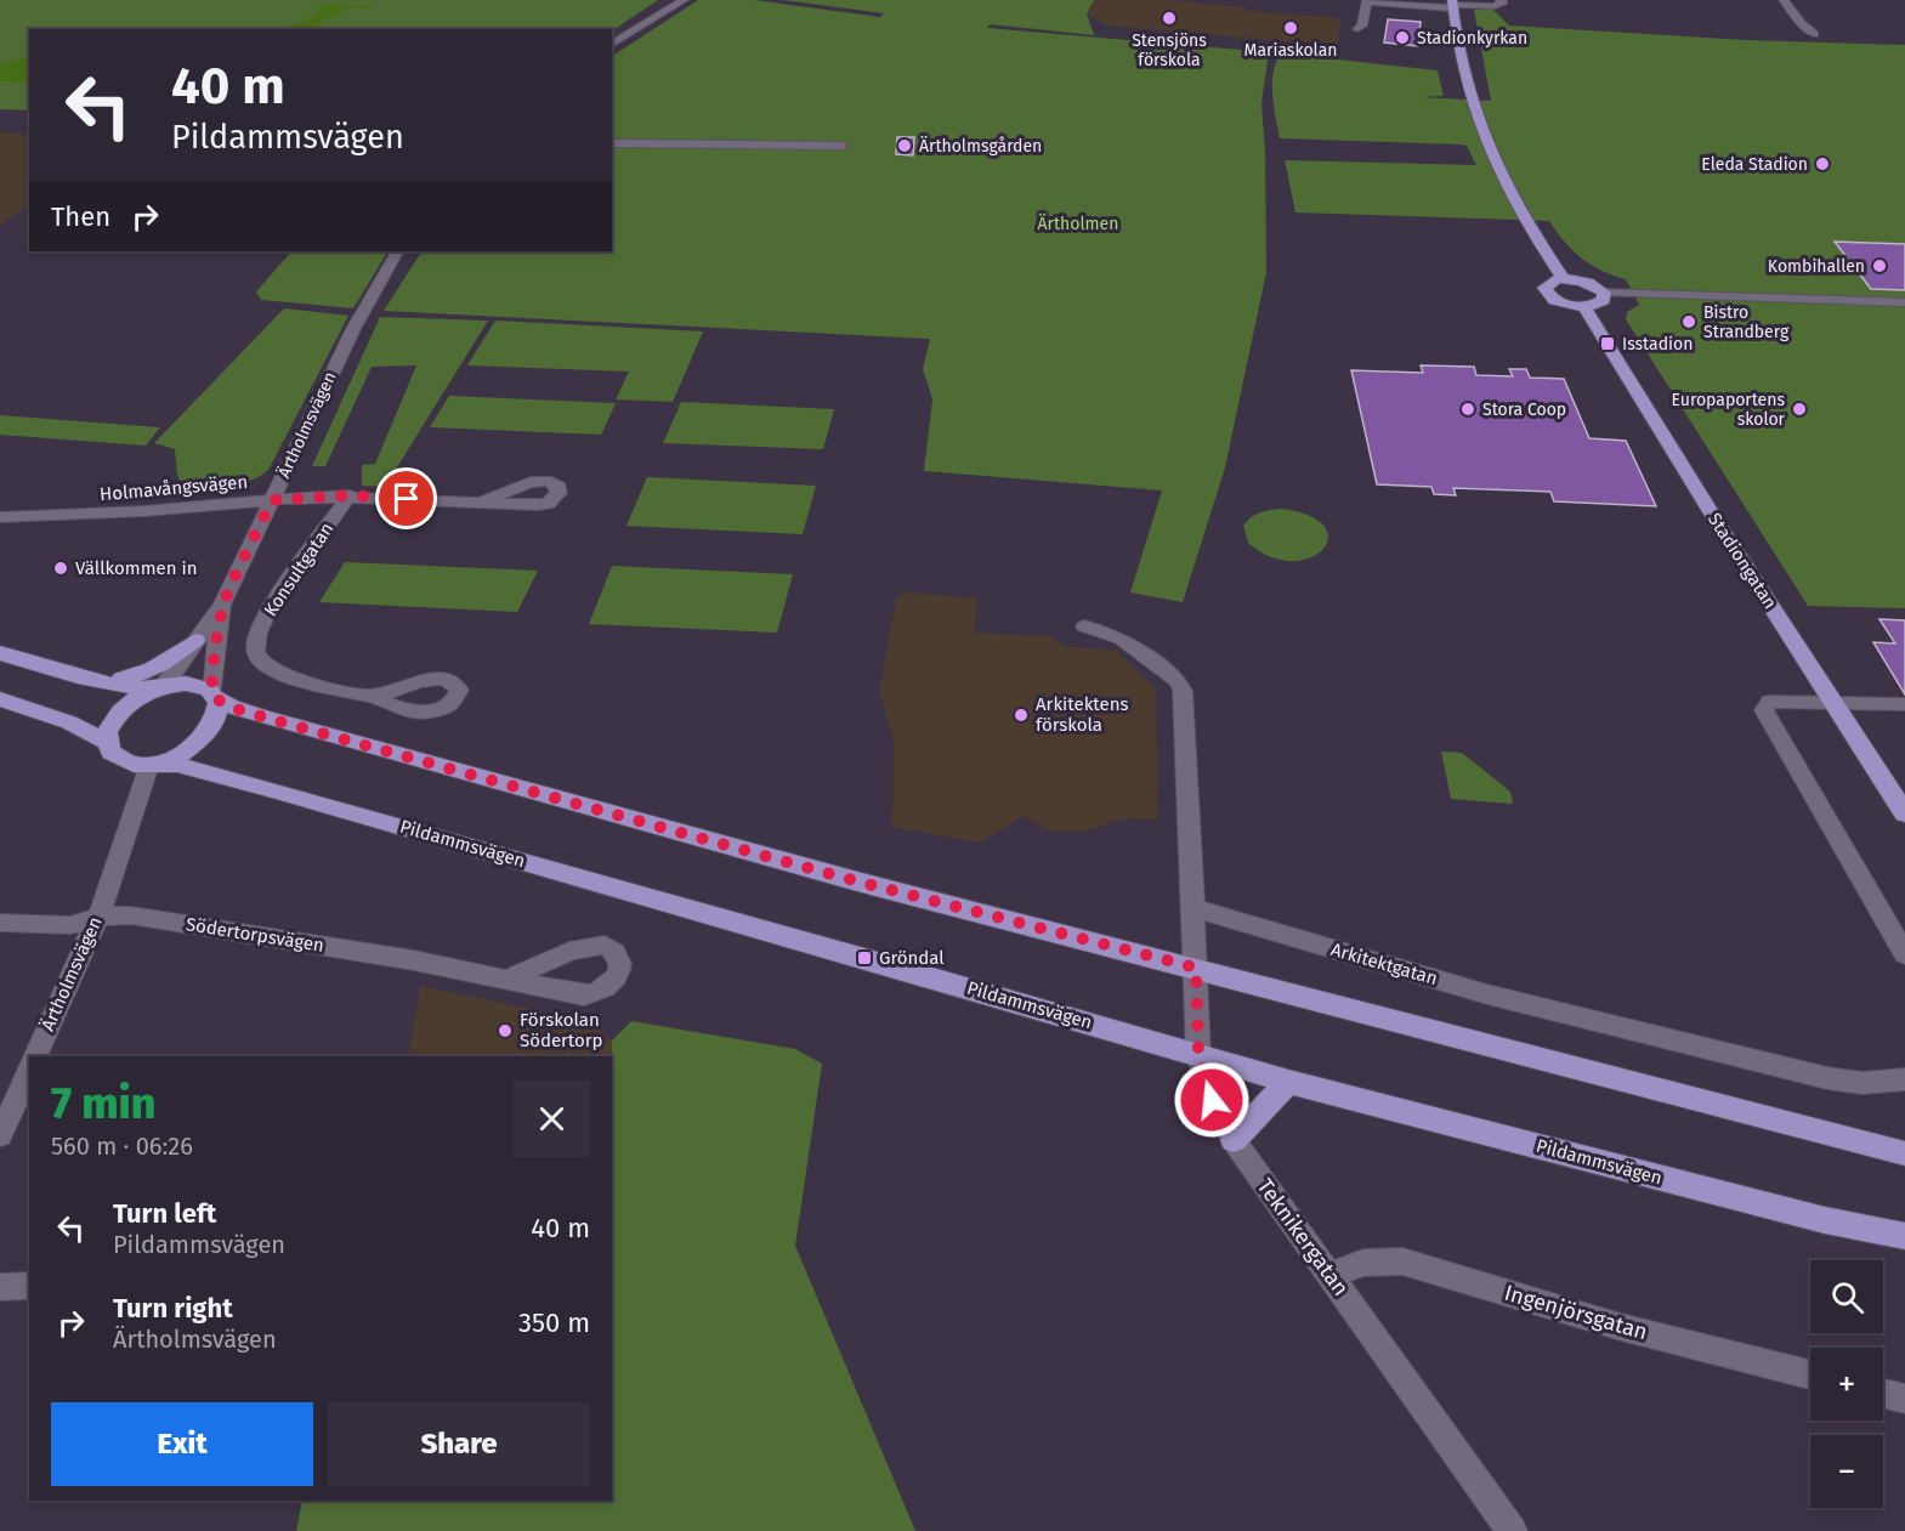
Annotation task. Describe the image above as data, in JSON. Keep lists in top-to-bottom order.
{
  "streets": {
    "main road": ["Ärtholmsvägen", "Stadiongatan", "Pildammsvägen"],
    "street": [
      "Holmavångsvägen",
      "Konsultgatan",
      "Södertorpsvägen",
      "Arkitektgatan",
      "Teknikergatan",
      "Ingenjörsgatan"
    ]
  },
  "crossings": [
    ["Ärtholmsvägen", "Holmavångsvägen"],
    ["Ärtholmsvägen", "Pildammsvägen"],
    ["Ärtholmsvägen", "Södertorpsvägen"],
    ["Holmavångsvägen", "Konsultgatan"],
    ["Pildammsvägen", "Teknikergatan"],
    ["Arkitektgatan", "Teknikergatan"],
    ["Teknikergatan", "Ingenjörsgatan"]
  ],
  "parks": ["Ärtholmen"],
  "places": {
    "other": [
      "Stensjöns förskola",
      "Mariaskolan",
      "Stadionkyrkan",
      "Ärtholmsgården",
      "Eleda Stadion",
      "Kombihallen",
      "Bistro Strandberg",
      "Stora Coop",
      "Europaportens skolor",
      "Vällkommen in",
      "Arkitektens förskola",
      "Förskolan Södertorp"
    ],
    "transit": ["Isstadion", "Gröndal"]
  },
  "page": {
    "turn": ["40 m", "Pildammsvägen"],
    "then": "Then",
    "heading": ["7 min", "560 m · 06:26"],
    "list": [
      {
        "name": "Turn left",
        "note": "Pildammsvägen",
        "value": "40 m"
      },
      {
        "name": "Turn right",
        "note": "Ärtholmsvägen",
        "value": "350 m"
      }
    ],
    "map_buttons": ["+", "−"],
    "buttons": ["Exit", "Share"]
  }
}
